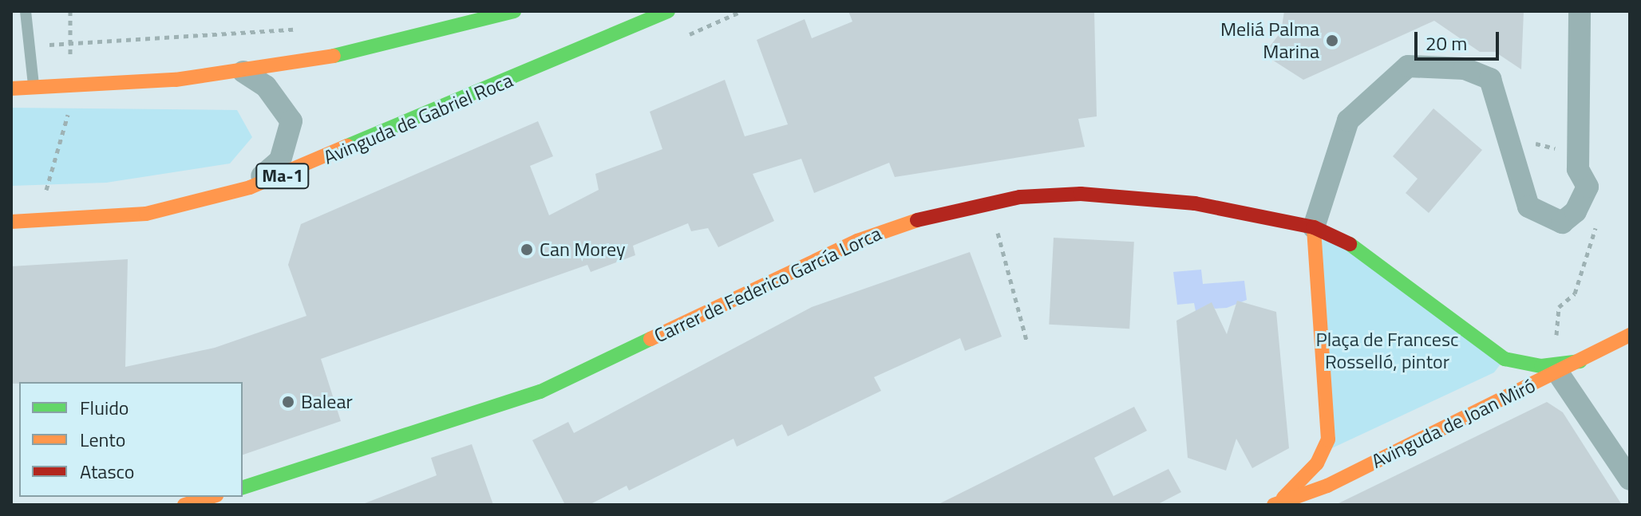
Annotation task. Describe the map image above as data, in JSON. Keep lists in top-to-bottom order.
{
  "streets": {
    "main road": [
      "Avinguda de Gabriel Roca",
      "Ma-1",
      "Carrer de Federico García Lorca",
      "Avinguda de Joan Miró"
    ]
  },
  "parks": ["Plaça de Francesc Rosselló, pintor"],
  "places": ["Meliá Palma Marina", "Can Morey", "Balear"],
  "legend": ["Fluido", "Lento", "Atasco"],
  "scale_bar": "20 m"
}
